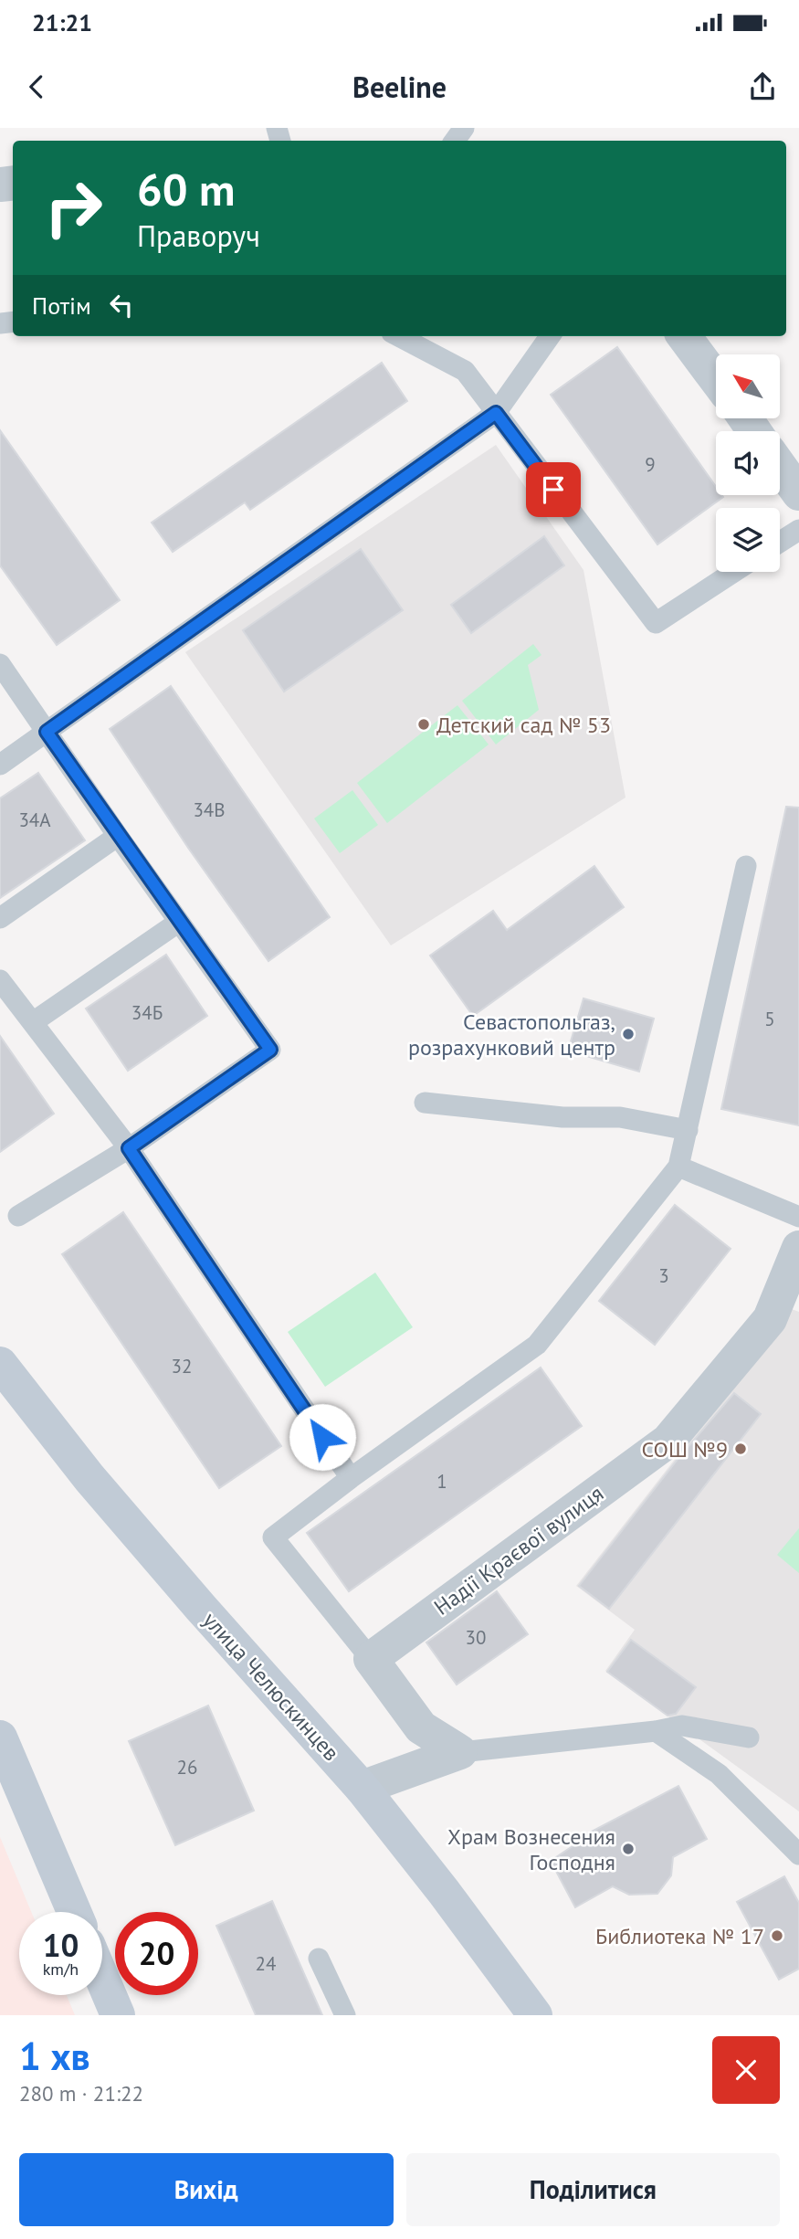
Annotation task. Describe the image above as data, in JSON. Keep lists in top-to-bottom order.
{
  "streets": {
    "main road": ["улица Челюскинцев"],
    "street": ["Надії Краєвої вулиця"]
  },
  "places": [
    "Детский сад № 53",
    "Севастопольгаз, розрахунковий центр",
    "СОШ №9",
    "Храм Вознесения Господня",
    "Библиотека № 17"
  ],
  "house_numbers": [
    "9",
    "34В",
    "34А",
    "34Б",
    "5",
    "3",
    "32",
    "1",
    "30",
    "26",
    "24"
  ],
  "north": "top left",
  "page": {
    "status": "21:21",
    "header": "Beeline",
    "turn": ["60 m", "Праворуч"],
    "then": "Потім",
    "speed": "10 km/h",
    "limit": "20",
    "heading": ["1 хв", "280 m · 21:22"],
    "buttons": ["Вихід", "Поділитися"]
  }
}
